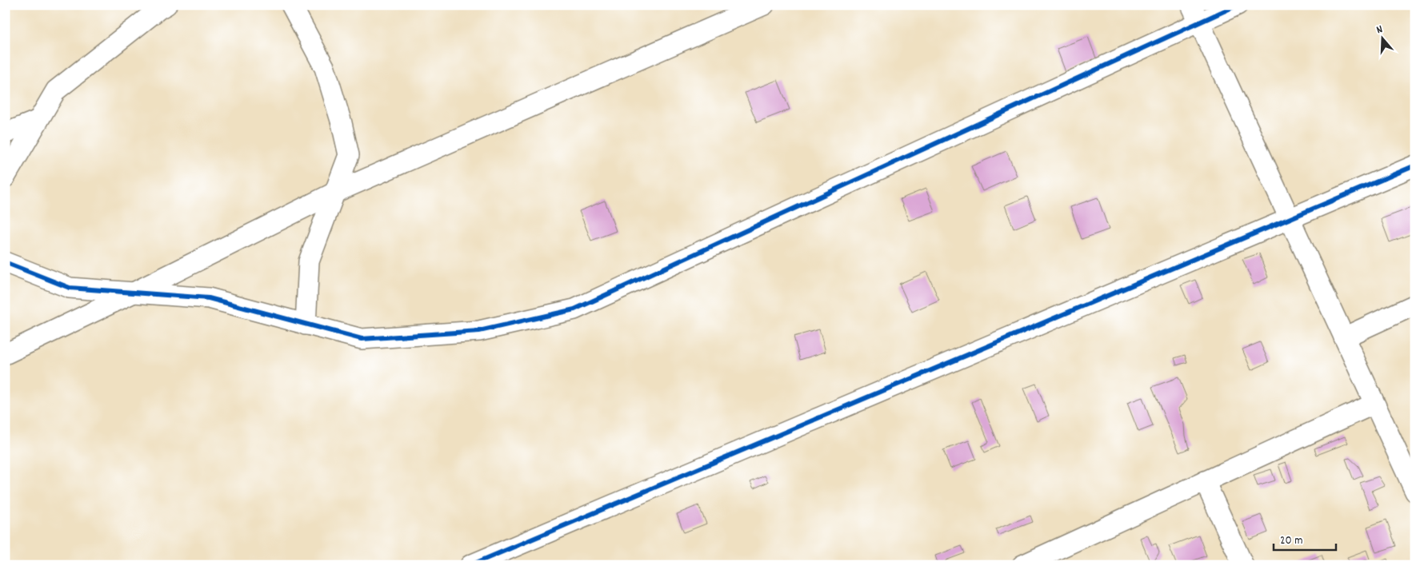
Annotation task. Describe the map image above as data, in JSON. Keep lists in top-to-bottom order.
{
  "scale_bar": "20 m",
  "north": "top"
}
